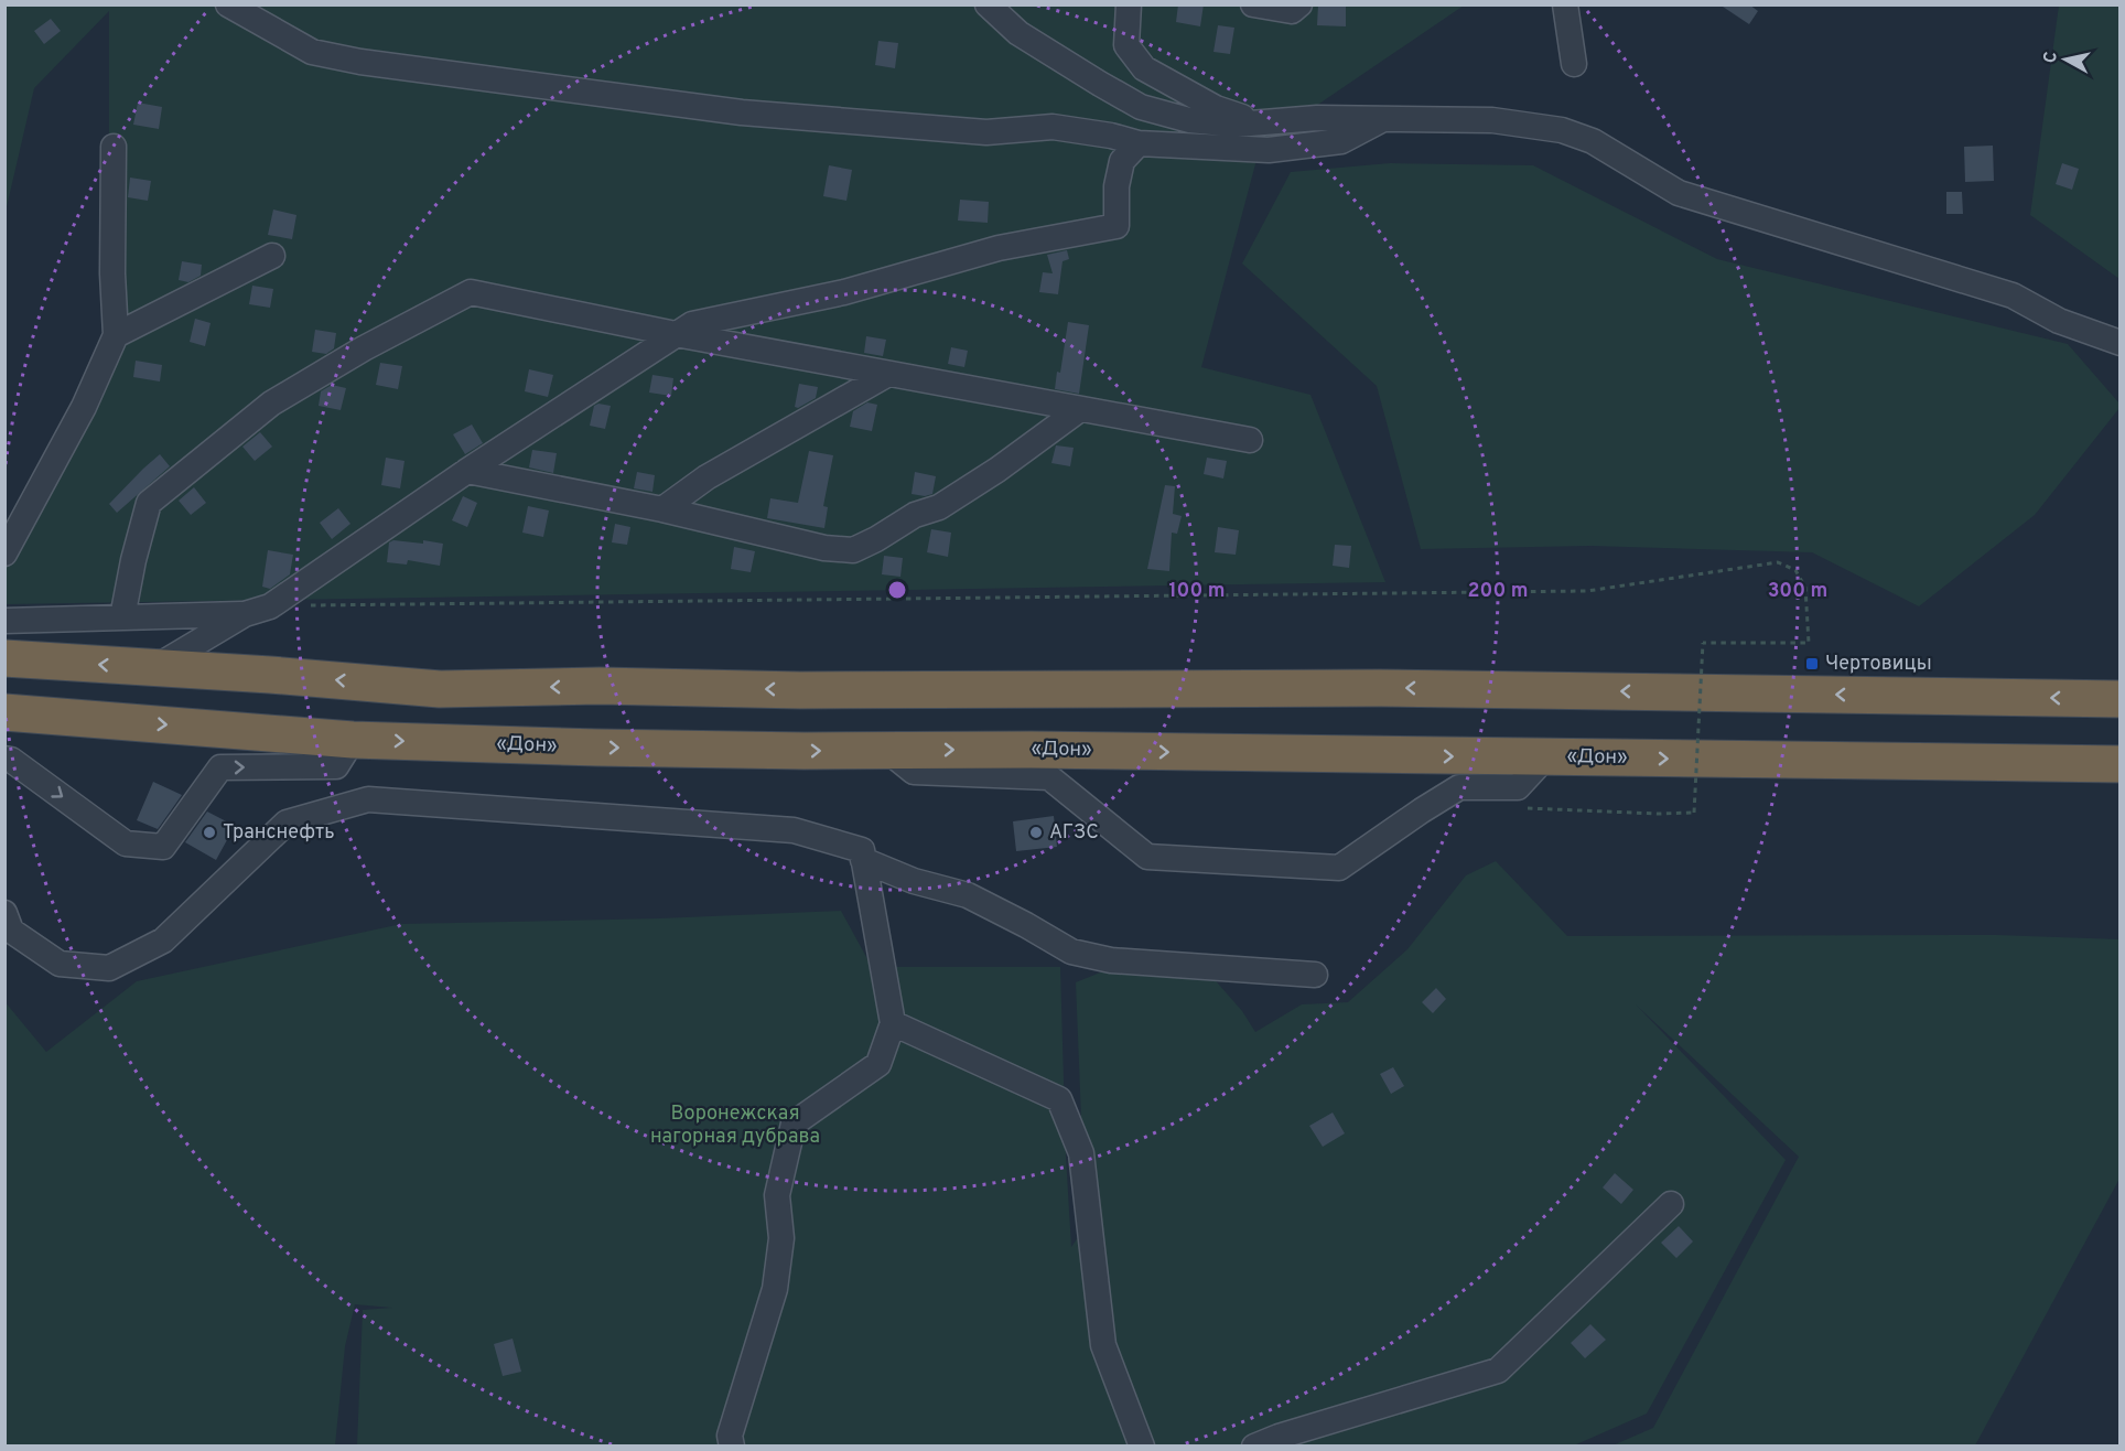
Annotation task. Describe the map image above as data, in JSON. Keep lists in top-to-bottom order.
{
  "streets": {
    "highway": ["«Дон»"]
  },
  "parks": ["Воронежская нагорная дубрава"],
  "places": {
    "transit": ["Чертовицы"],
    "other": ["Транснефть", "АГЗС"]
  },
  "north": "left",
  "rings": ["100 m", "200 m", "300 m"]
}
